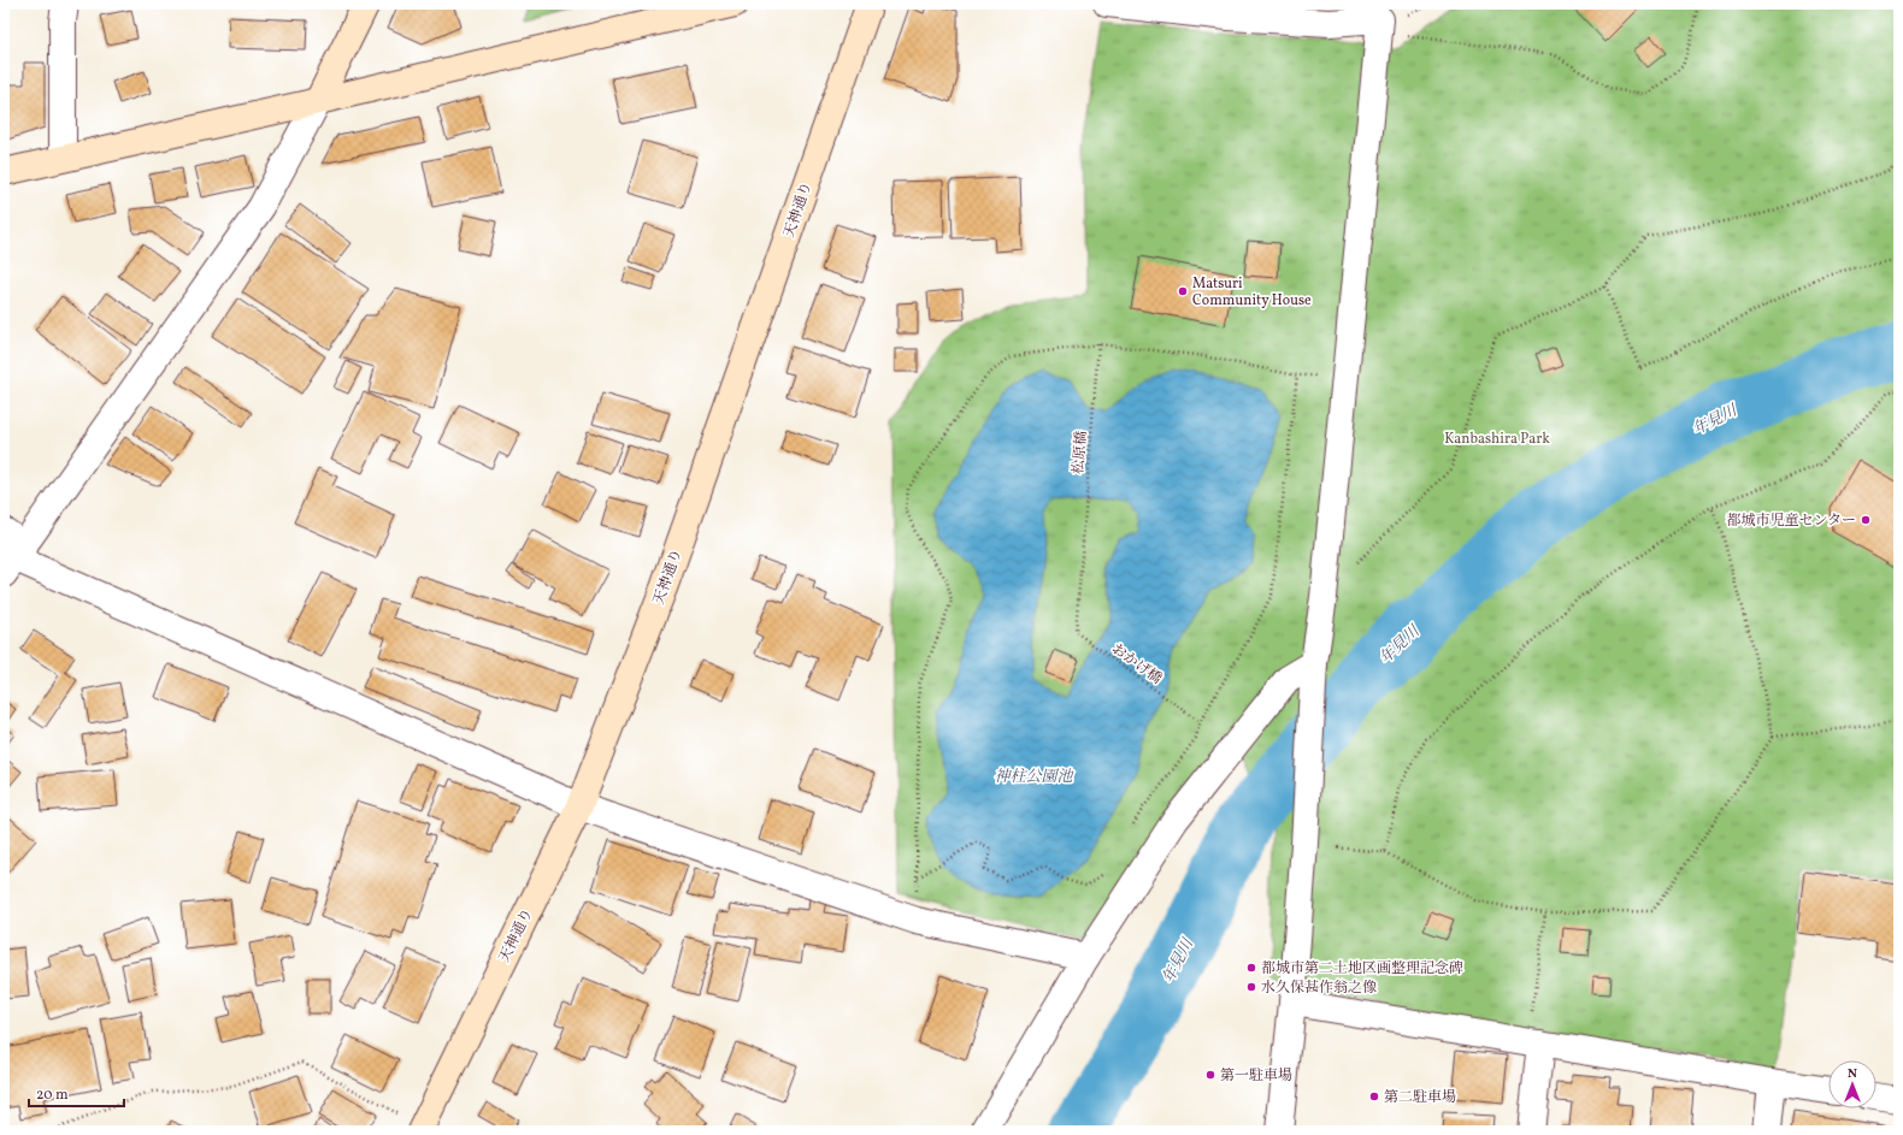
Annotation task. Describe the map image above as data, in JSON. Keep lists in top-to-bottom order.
{
  "streets": {
    "street": ["天神通り"],
    "path": ["松原橋", "おかげ橋"]
  },
  "crossings": [
    ["松原橋", "おかげ橋"]
  ],
  "water": ["年見川", "神柱公園池"],
  "parks": ["Kanbashira Park"],
  "places": [
    "Matsuri Community House",
    "都城市児童センター",
    "都城市第二土地区画整理記念碑",
    "水久保甚作翁之像",
    "第一駐車場",
    "第二駐車場"
  ],
  "scale_bar": "20 m",
  "north": "top"
}
